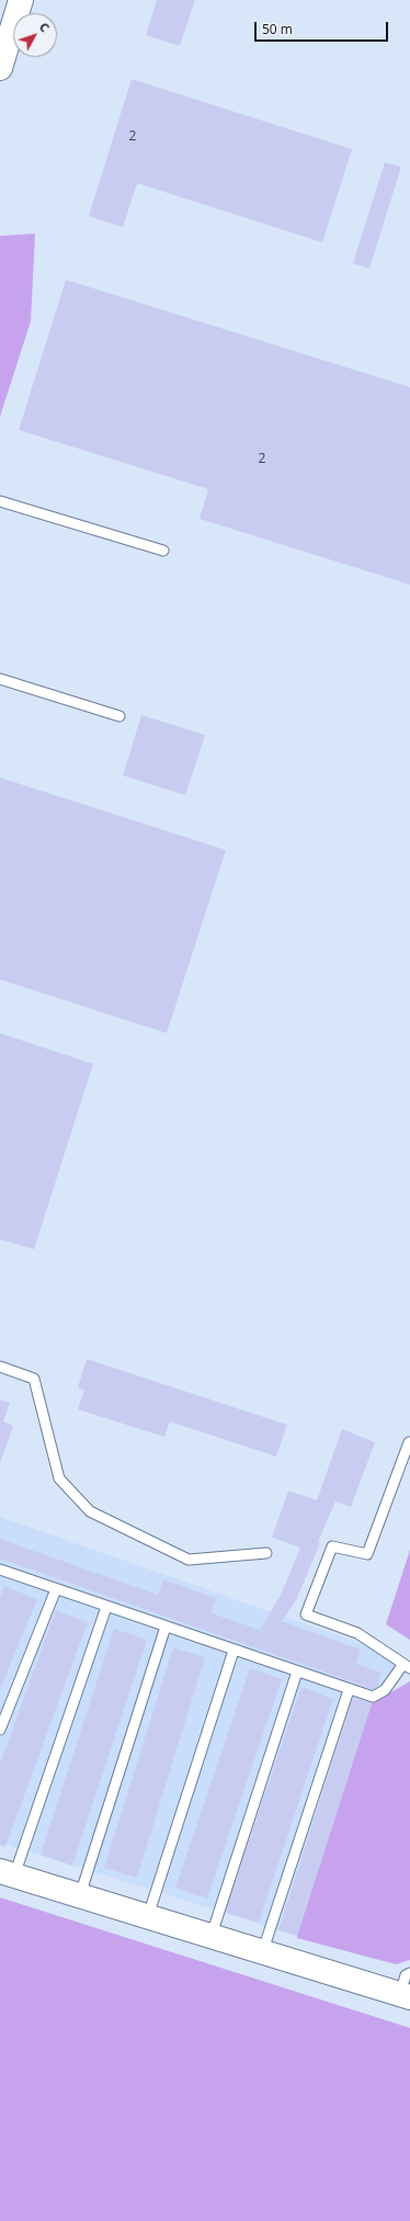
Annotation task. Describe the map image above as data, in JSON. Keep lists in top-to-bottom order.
{
  "house_numbers": ["2", "2"],
  "scale_bar": "50 m",
  "north": "top right"
}
